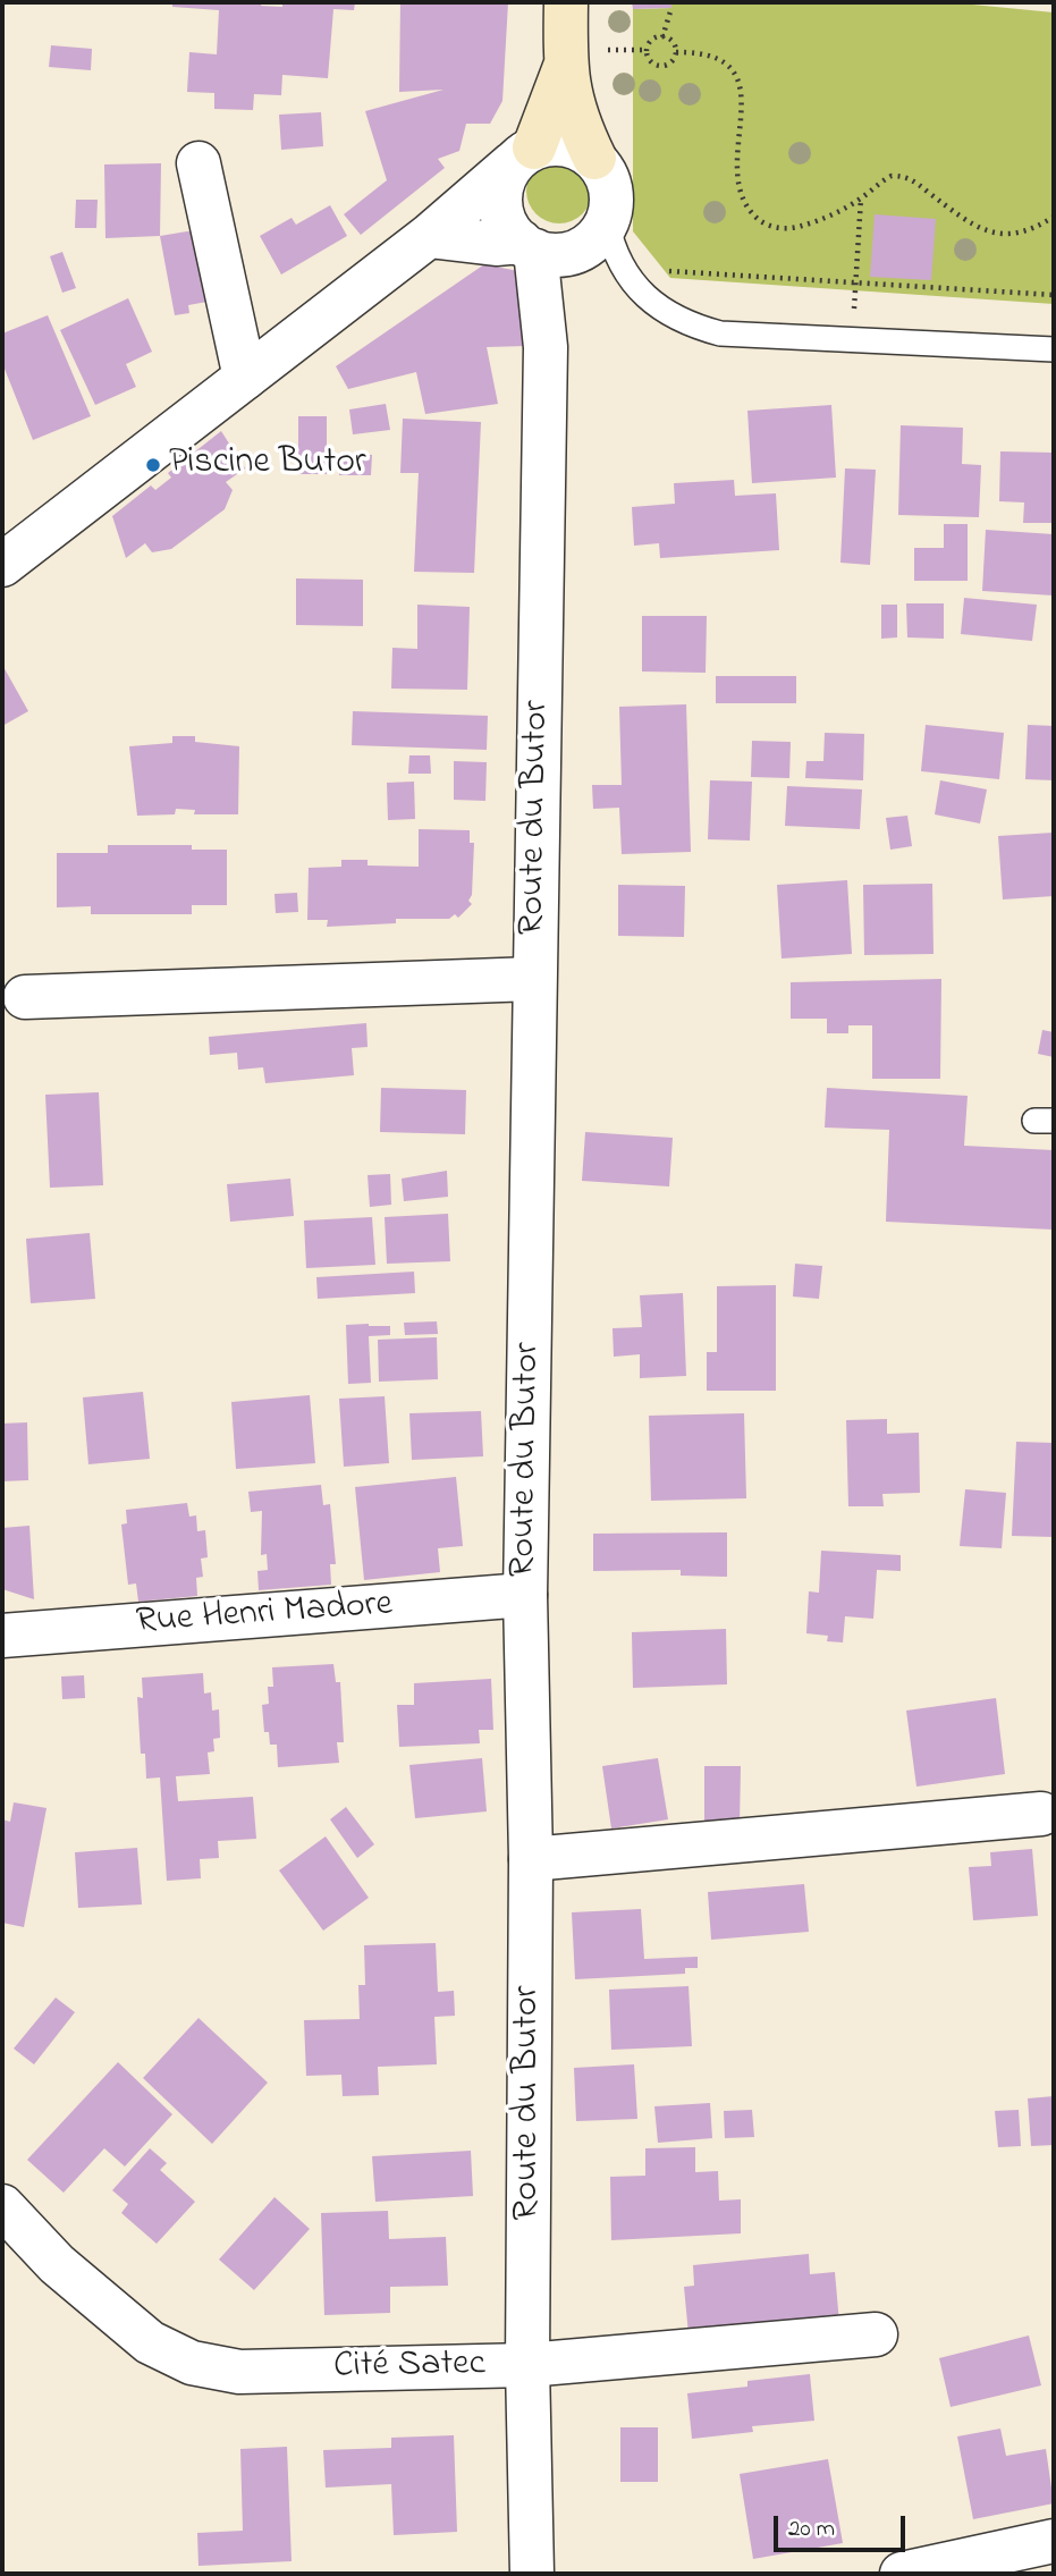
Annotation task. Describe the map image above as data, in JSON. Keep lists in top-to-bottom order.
{
  "streets": {
    "street": ["Route du Butor", "Rue Henri Madore", "Cité Satec"]
  },
  "crossings": [
    ["Route du Butor", "Rue Henri Madore"],
    ["Route du Butor", "Cité Satec"]
  ],
  "places": ["Piscine Butor"],
  "scale_bar": "20 m"
}
